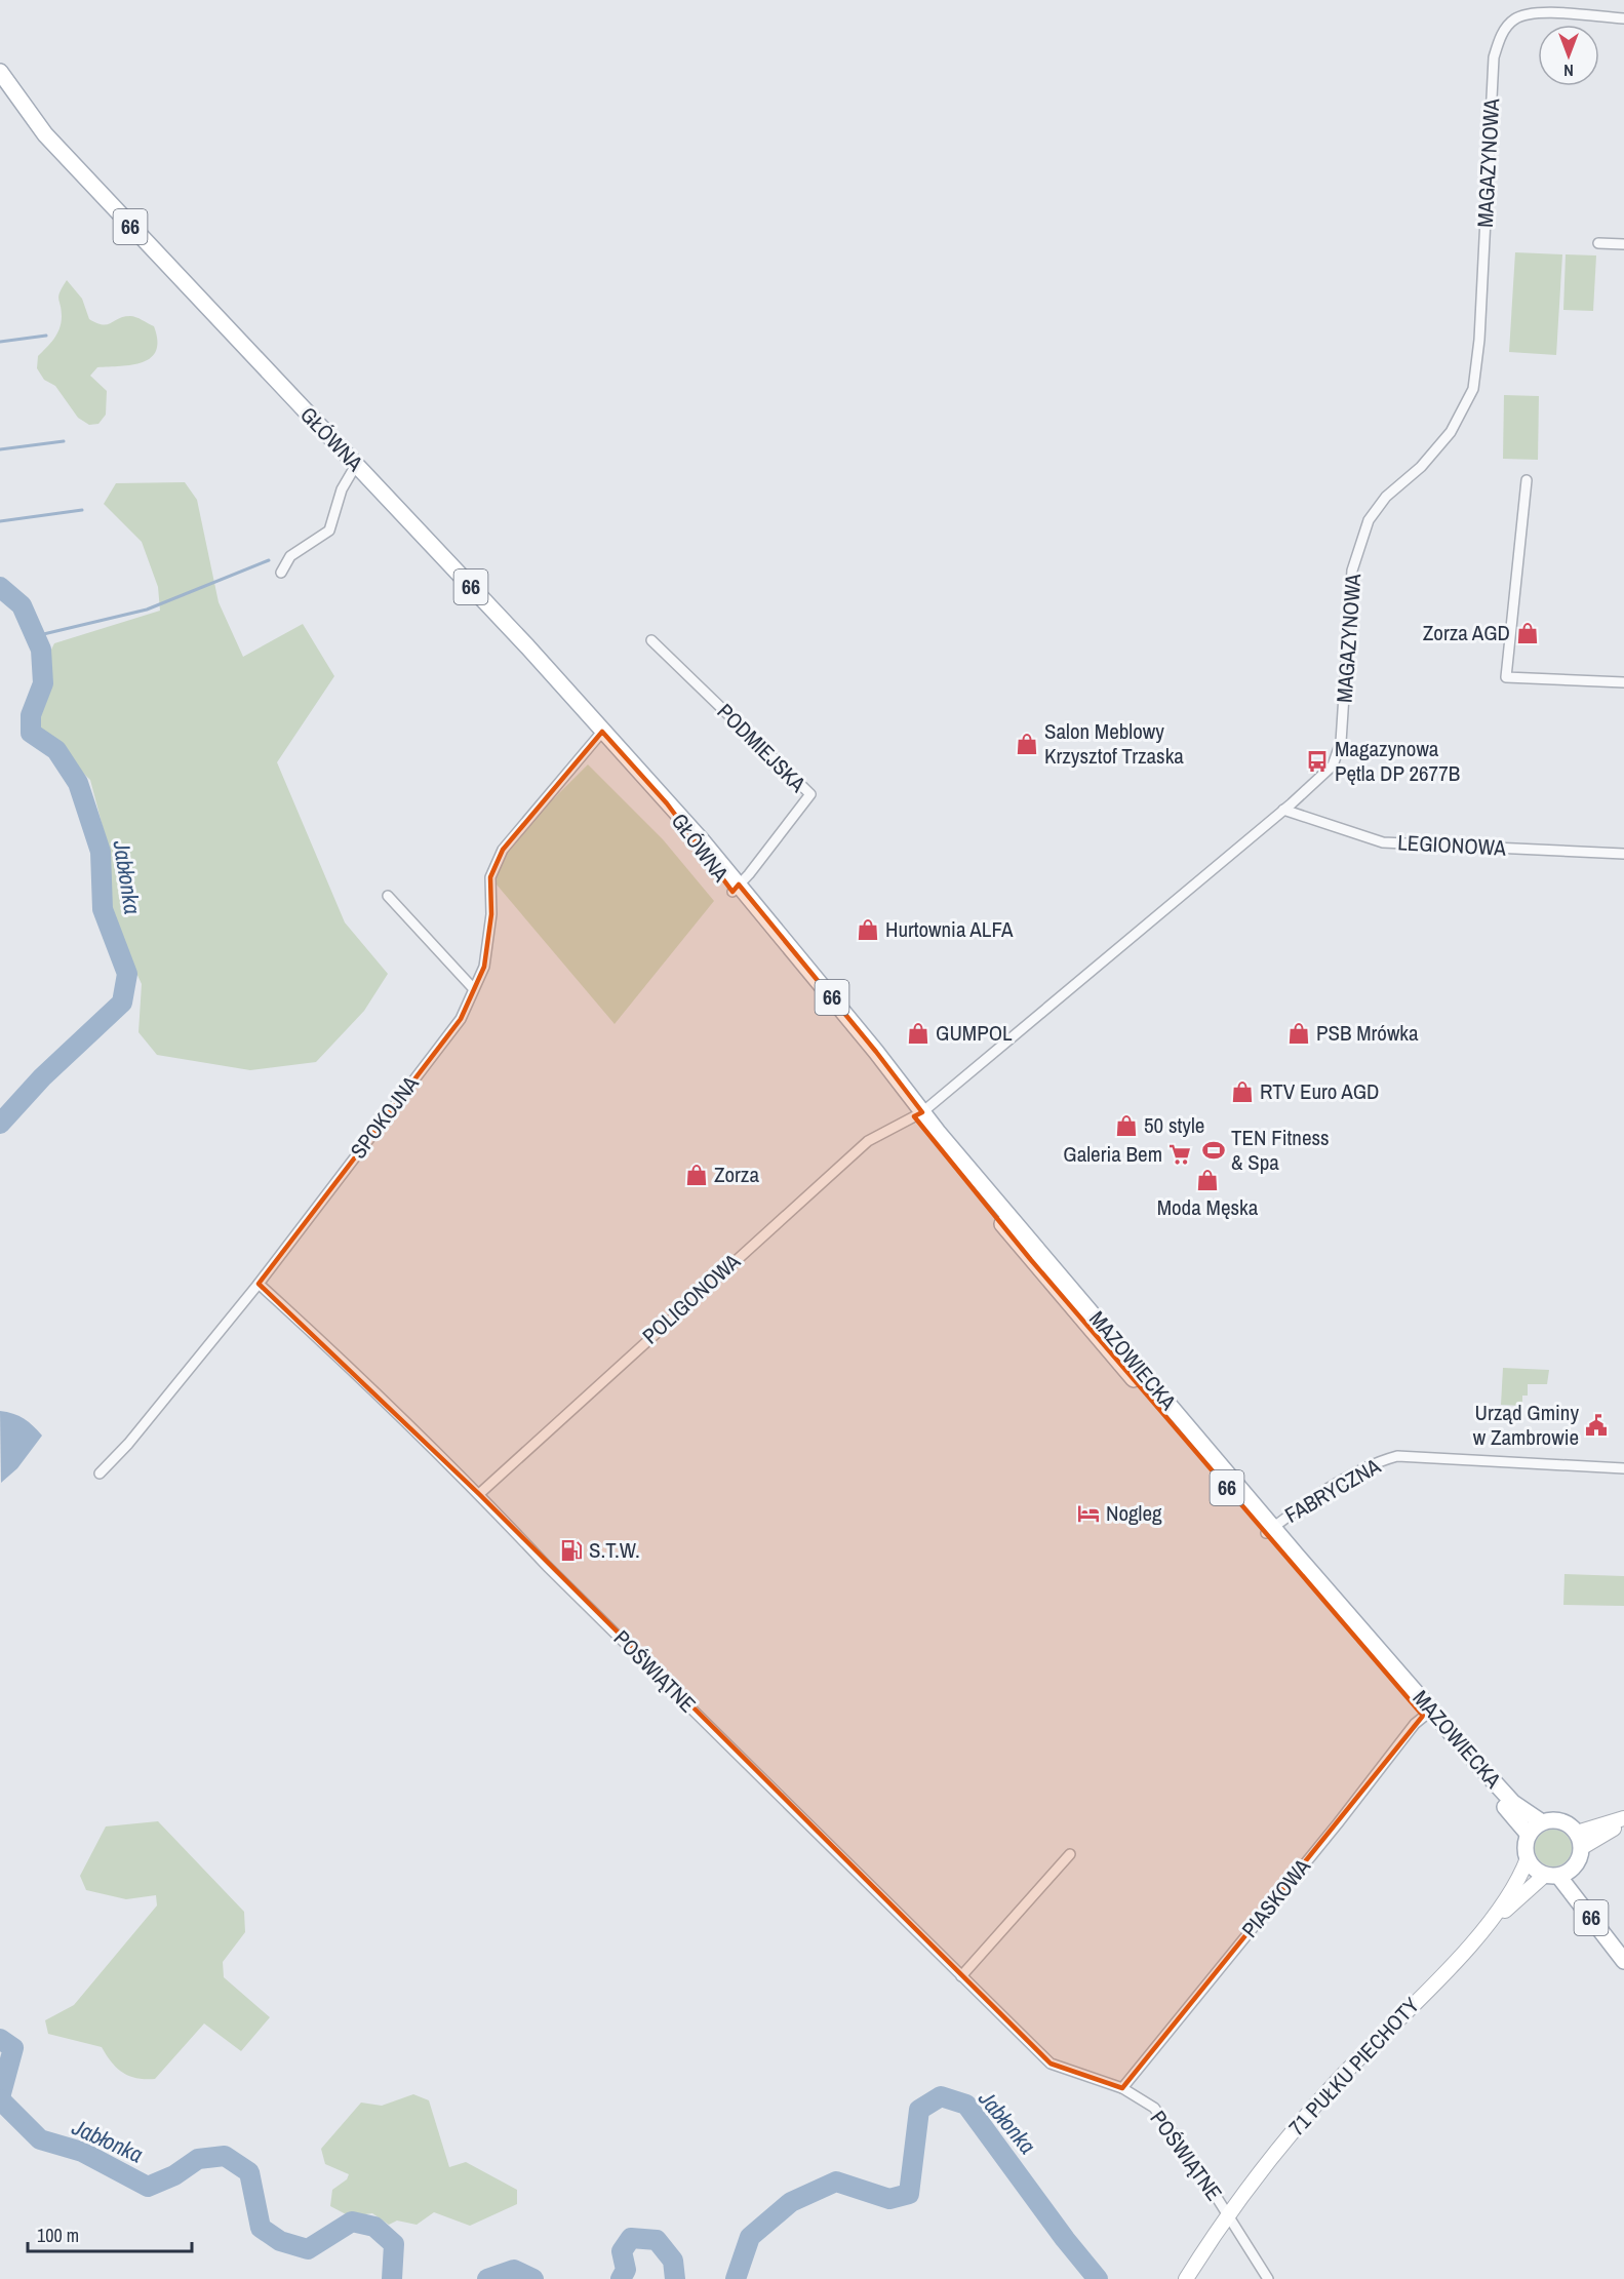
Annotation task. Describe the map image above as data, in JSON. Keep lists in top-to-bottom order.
{
  "streets": {
    "main road": ["66", "GŁÓWNA", "MAZOWIECKA"],
    "street": [
      "MAGAZYNOWA",
      "PODMIEJSKA",
      "LEGIONOWA",
      "SPOKOJNA",
      "POLIGONOWA",
      "FABRYCZNA",
      "POŚWIĄTNE",
      "PIASKOWA",
      "71 PUŁKU PIECHOTY"
    ]
  },
  "crossings": [
    ["MAGAZYNOWA", "LEGIONOWA"],
    ["MAGAZYNOWA", "POLIGONOWA"],
    ["MAGAZYNOWA", "MAZOWIECKA"],
    ["66", "MAZOWIECKA"],
    ["66", "71 PUŁKU PIECHOTY"],
    ["GŁÓWNA", "PODMIEJSKA"],
    ["GŁÓWNA", "SPOKOJNA"],
    ["GŁÓWNA", "MAZOWIECKA"],
    ["PODMIEJSKA", "MAZOWIECKA"],
    ["SPOKOJNA", "POŚWIĄTNE"],
    ["POLIGONOWA", "MAZOWIECKA"],
    ["POLIGONOWA", "POŚWIĄTNE"],
    ["MAZOWIECKA", "FABRYCZNA"],
    ["MAZOWIECKA", "PIASKOWA"],
    ["MAZOWIECKA", "71 PUŁKU PIECHOTY"],
    ["POŚWIĄTNE", "PIASKOWA"],
    ["POŚWIĄTNE", "71 PUŁKU PIECHOTY"]
  ],
  "water": ["Jabłonka"],
  "places": {
    "shop": [
      "Zorza AGD",
      "Salon Meblowy Krzysztof Trzaska",
      "Hurtownia ALFA",
      "GUMPOL",
      "PSB Mrówka",
      "RTV Euro AGD",
      "50 style",
      "Zorza",
      "Moda Męska"
    ],
    "bus stop": ["Magazynowa Pętla DP 2677B"],
    "sports": ["TEN Fitness & Spa"],
    "supermarket": ["Galeria Bem"],
    "public building": ["Urząd Gminy w Zambrowie"],
    "hotel": ["Nogleg"],
    "fuel station": ["S.T.W."]
  },
  "scale_bar": "100 m",
  "north": "bottom"
}
